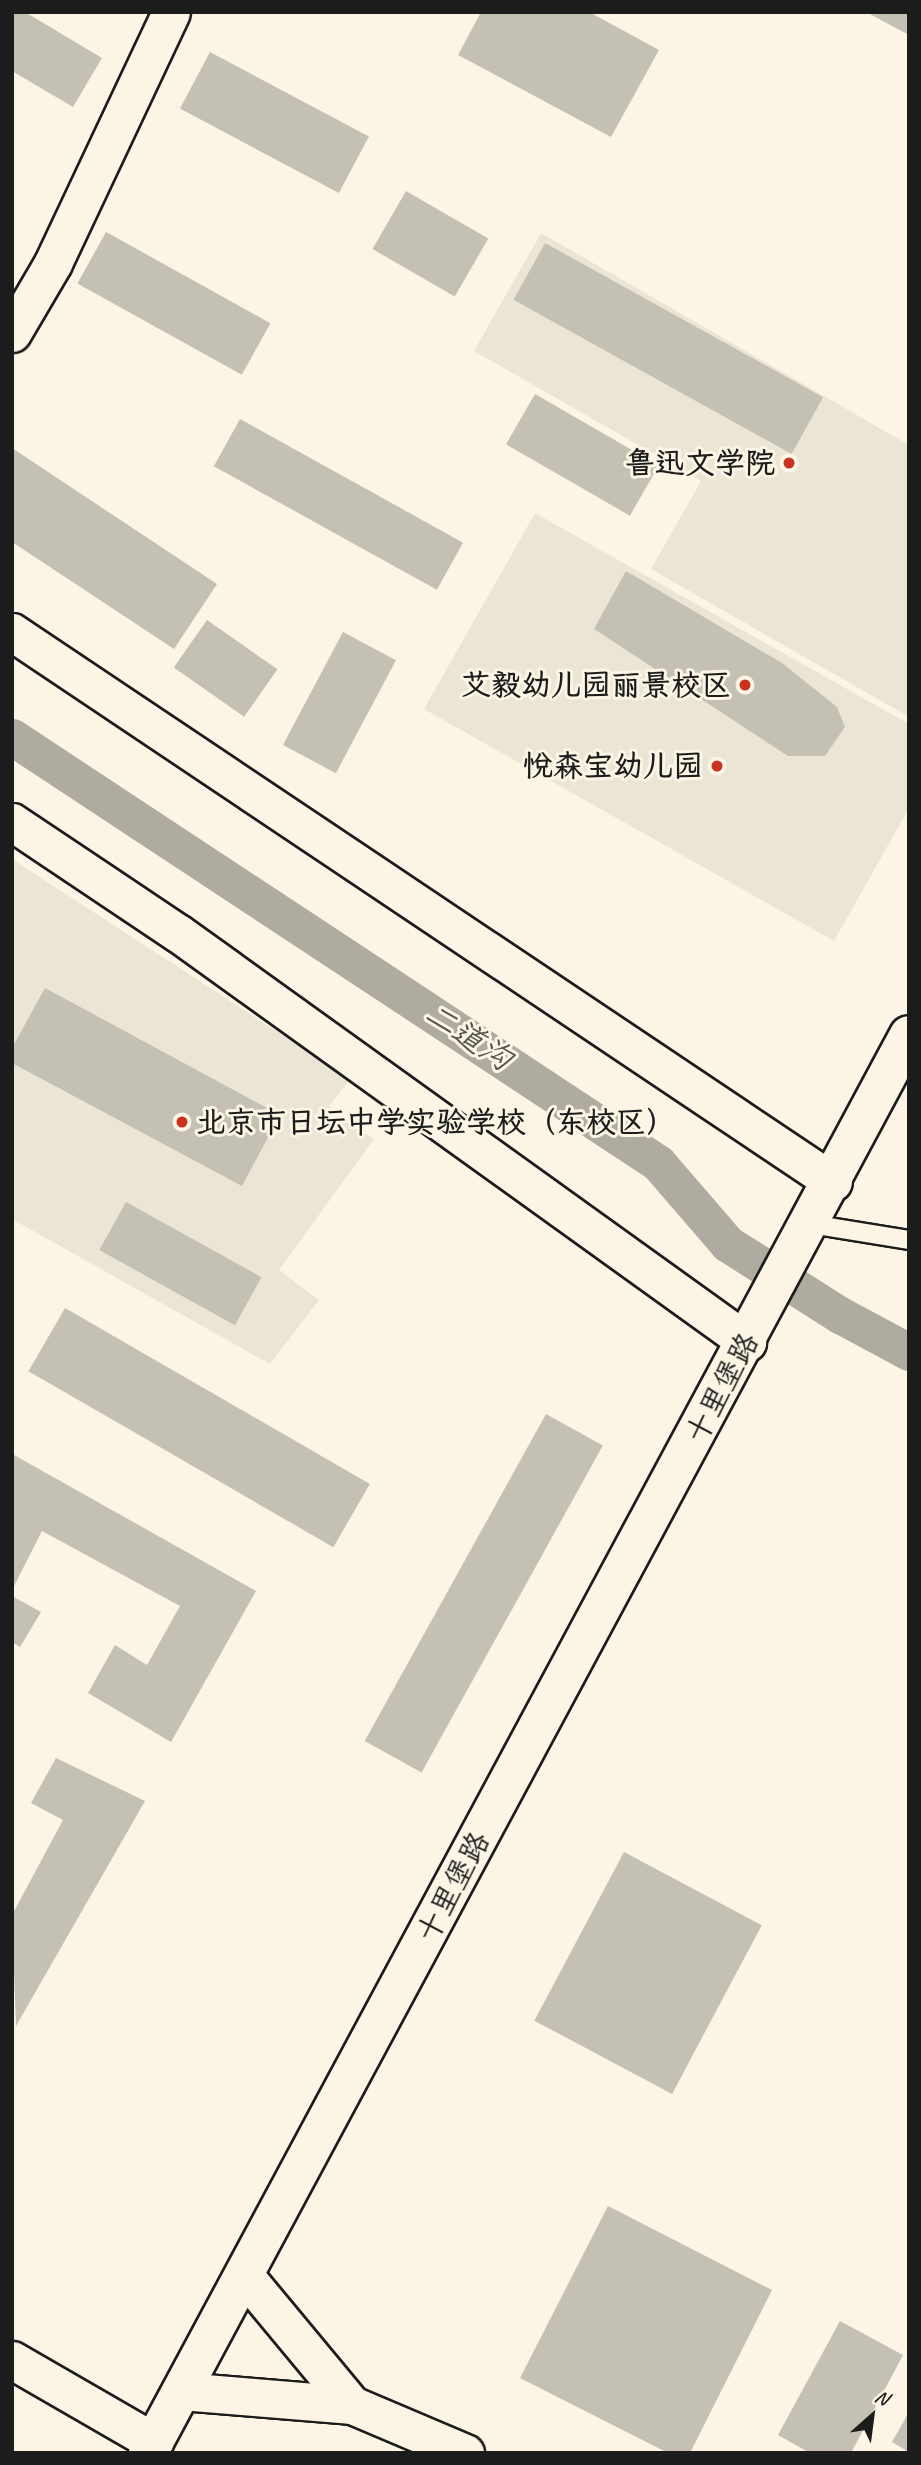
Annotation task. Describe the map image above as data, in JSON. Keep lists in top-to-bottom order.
{
  "streets": {
    "street": ["十里堡路"]
  },
  "water": ["二道沟"],
  "places": [
    "鲁迅文学院",
    "艾毅幼儿园丽景校区",
    "悦森宝幼儿园",
    "北京市日坛中学实验学校（东校区）"
  ],
  "north": "top right"
}
